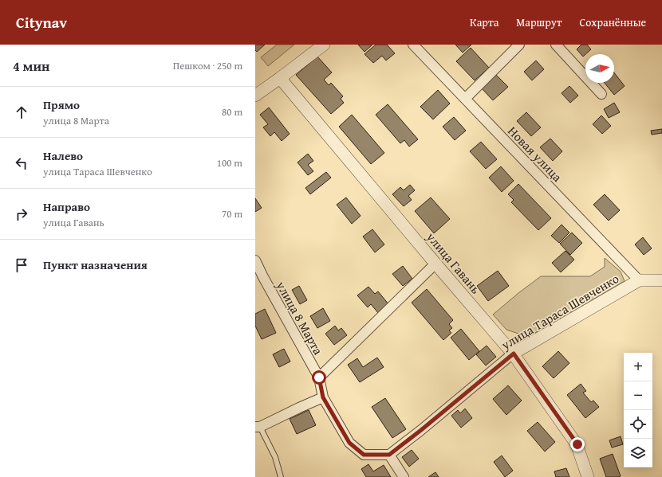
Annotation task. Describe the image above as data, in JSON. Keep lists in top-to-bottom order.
{
  "streets": {
    "street": [
      "Новая улица",
      "улица Гавань",
      "улица Тараса Шевченко",
      "улица 8 Марта"
    ]
  },
  "crossings": [
    ["Новая улица", "улица Тараса Шевченко"],
    ["улица Гавань", "улица Тараса Шевченко"],
    ["улица Тараса Шевченко", "улица 8 Марта"]
  ],
  "north": "right",
  "page": {
    "header": "Citynav",
    "nav": ["Карта", "Маршрут", "Сохранённые"],
    "heading": ["4 мин", "Пешком · 250 m"],
    "list": [
      ["Прямо", "улица 8 Марта", "80 m"],
      ["Налево", "улица Тараса Шевченко", "100 m"],
      ["Направо", "улица Гавань", "70 m"],
      "Пункт назначения"
    ],
    "map_buttons": ["+", "−"]
  }
}
